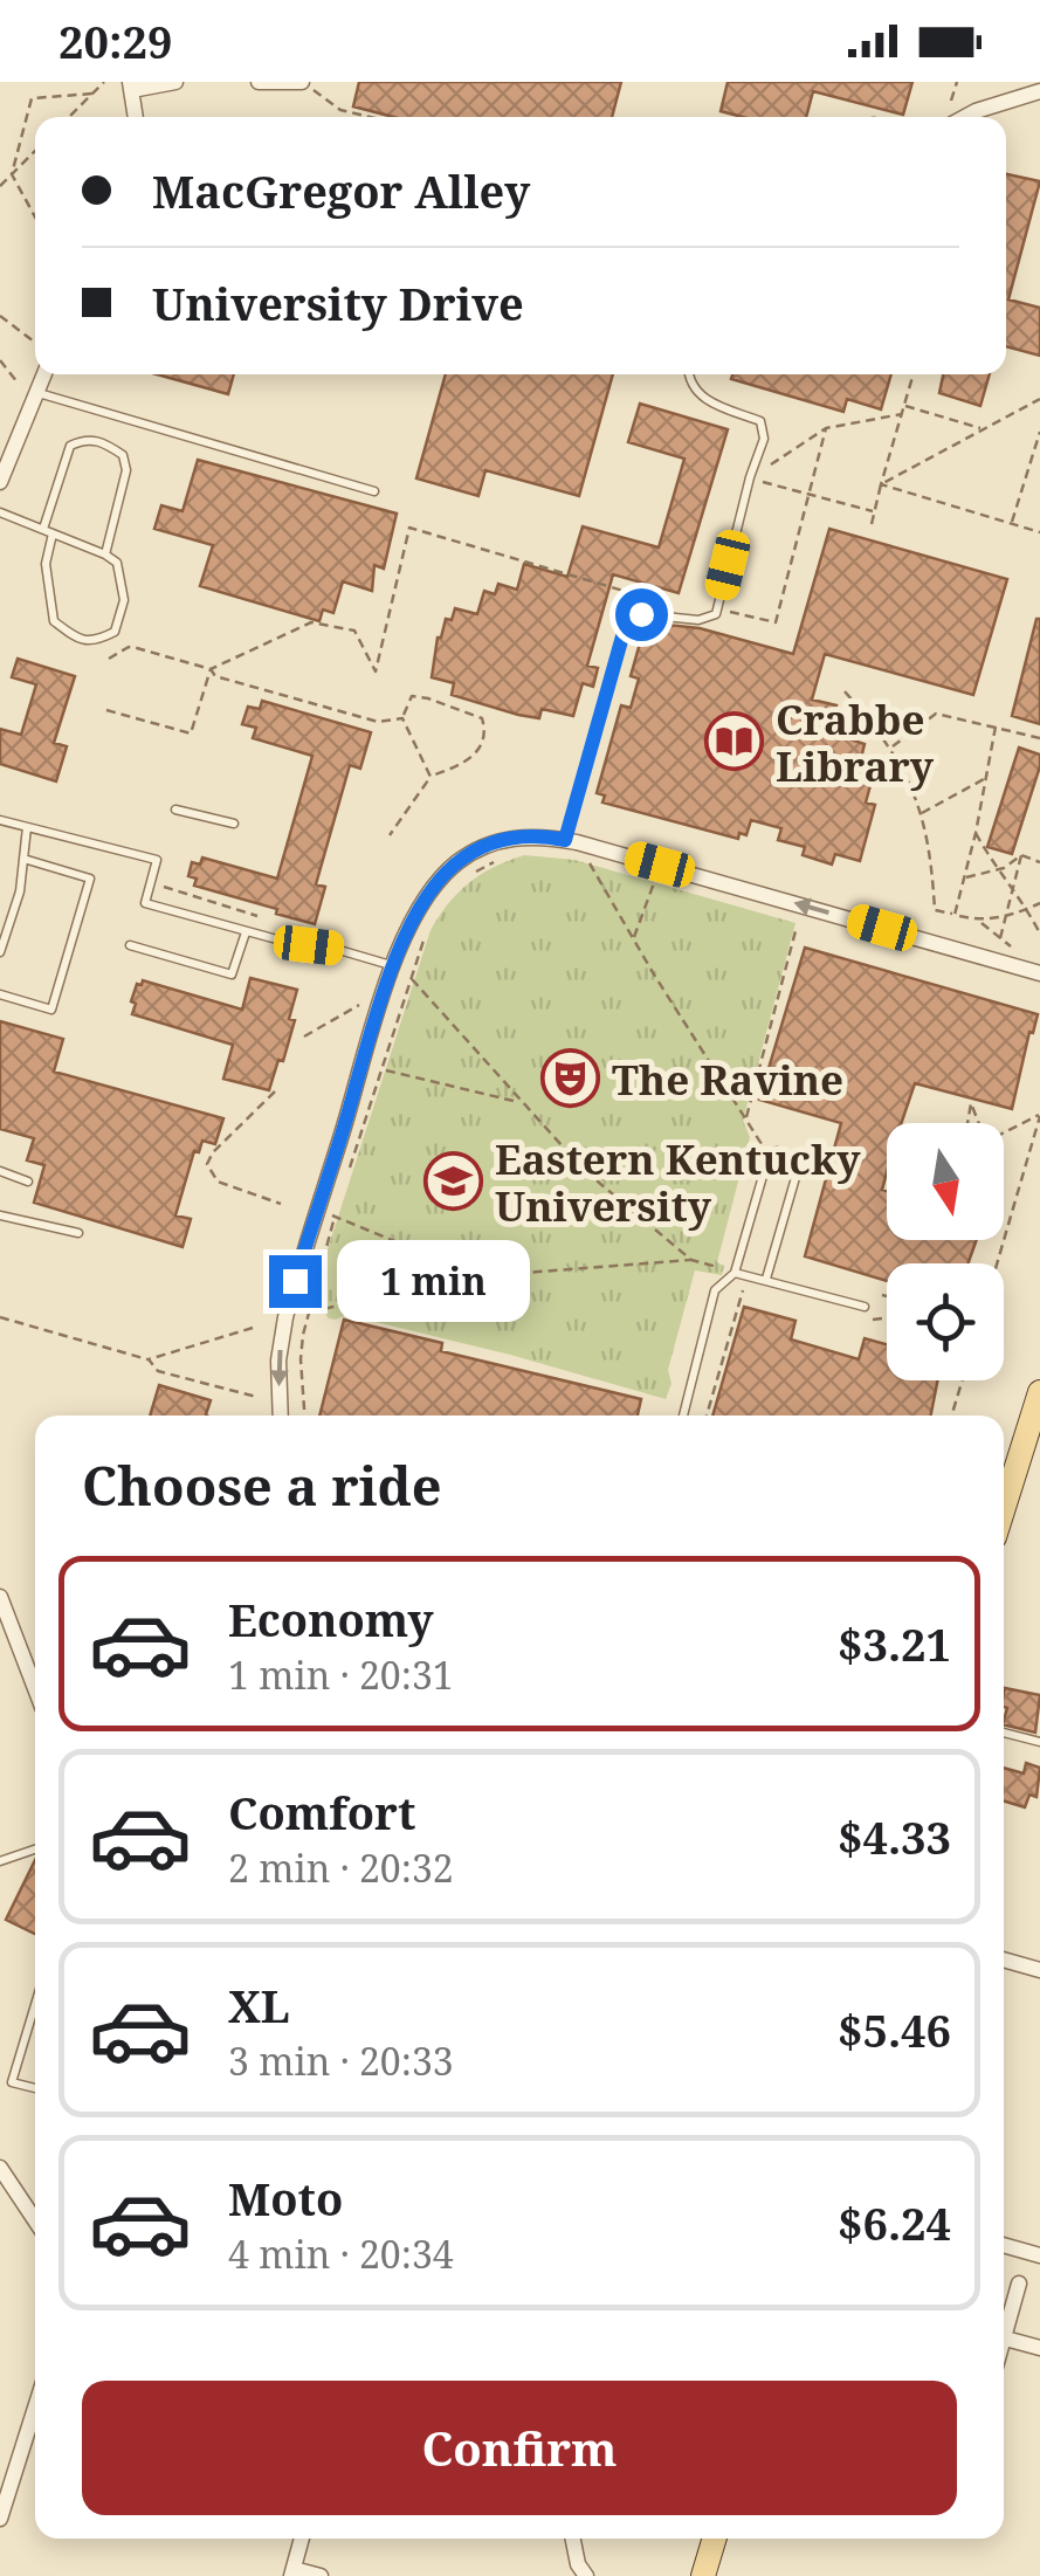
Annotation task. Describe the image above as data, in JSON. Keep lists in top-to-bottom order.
{
  "places": {
    "library": ["Crabbe Library"],
    "theatre": ["The Ravine"],
    "school or university": ["Eastern Kentucky University"]
  },
  "north": "bottom",
  "page": {
    "status": "20:29",
    "banner": ["MacGregor Alley", "University Drive"],
    "bubble": "1 min",
    "heading": "Choose a ride",
    "list": [
      {
        "name": "Economy",
        "note": "1 min · 20:31",
        "value": "$3.21"
      },
      {
        "name": "Comfort",
        "note": "2 min · 20:32",
        "value": "$4.33"
      },
      {
        "name": "XL",
        "note": "3 min · 20:33",
        "value": "$5.46"
      },
      {
        "name": "Moto",
        "note": "4 min · 20:34",
        "value": "$6.24"
      }
    ],
    "buttons": "Confirm"
  }
}
